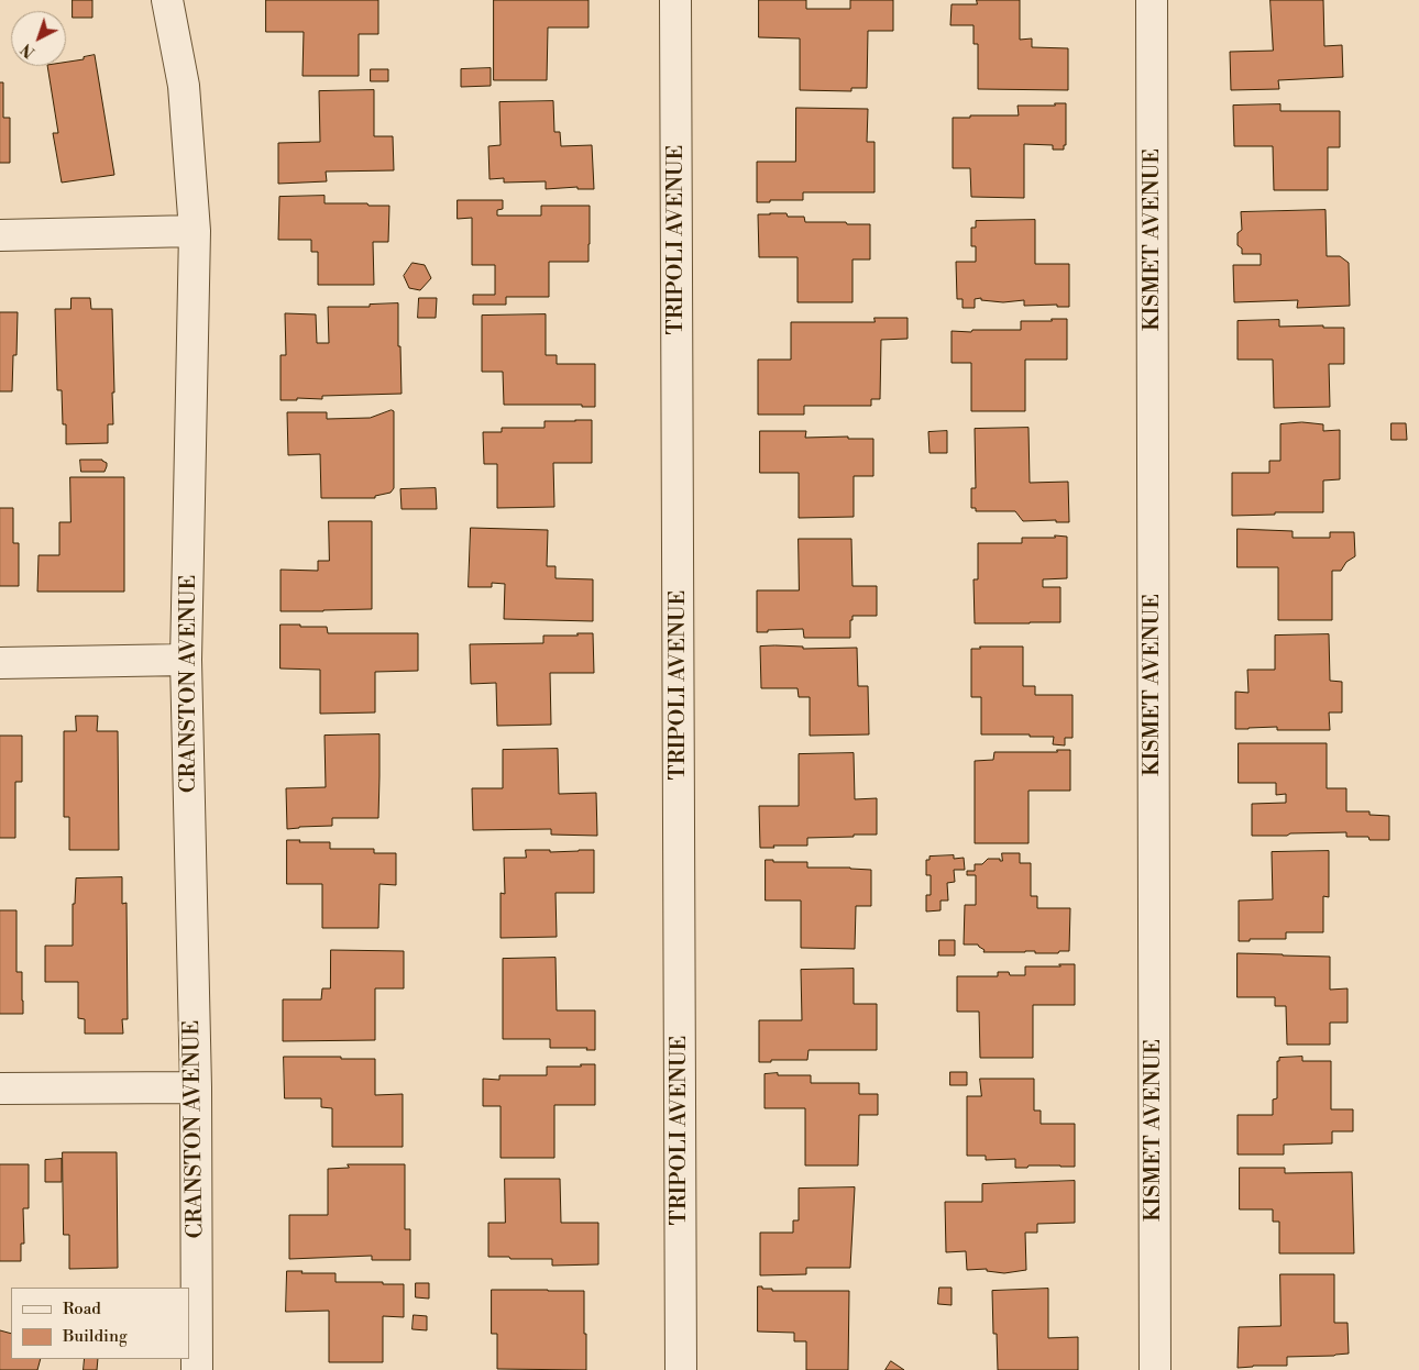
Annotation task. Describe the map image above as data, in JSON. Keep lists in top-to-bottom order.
{
  "streets": {
    "street": ["TRIPOLI AVENUE", "KISMET AVENUE", "CRANSTON AVENUE"]
  },
  "legend": ["Road", "Building"],
  "north": "bottom left"
}
